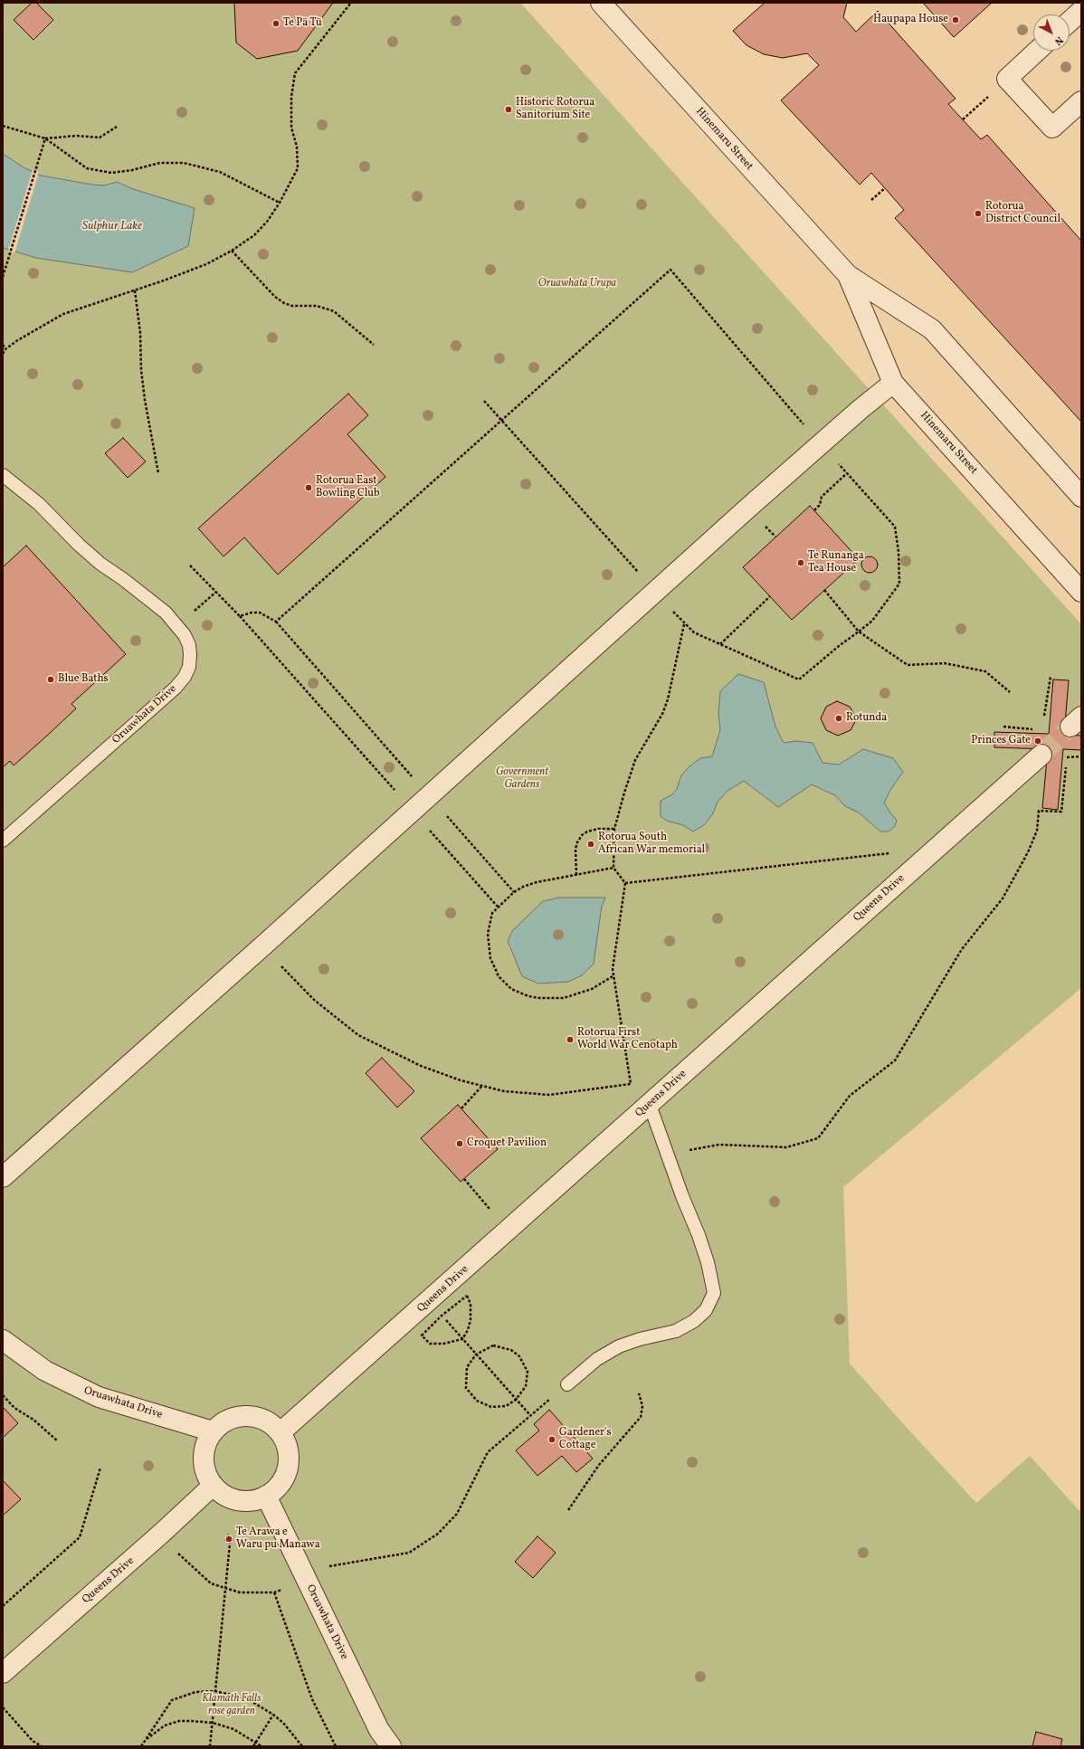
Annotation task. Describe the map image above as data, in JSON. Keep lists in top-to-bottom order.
{
  "streets": {
    "street": ["Hinemaru Street", "Oruawhata Drive", "Queens Drive"]
  },
  "crossings": [
    ["Oruawhata Drive", "Queens Drive"]
  ],
  "water": ["Sulphur Lake"],
  "parks": ["Oruawhata Urupa", "Government Gardens", "Klamath Falls rose garden"],
  "places": [
    "Haupapa House",
    "Te Pā Tū",
    "Historic Rotorua Sanitorium Site",
    "Rotorua District Council",
    "Rotorua East Bowling Club",
    "Te Runanga Tea House",
    "Blue Baths",
    "Rotunda",
    "Princes Gate",
    "Rotorua South African War memorial",
    "Rotorua First World War Cenotaph",
    "Croquet Pavilion",
    "Gardener's Cottage",
    "Te Arawa e Waru pu Manawa"
  ],
  "north": "bottom right"
}
